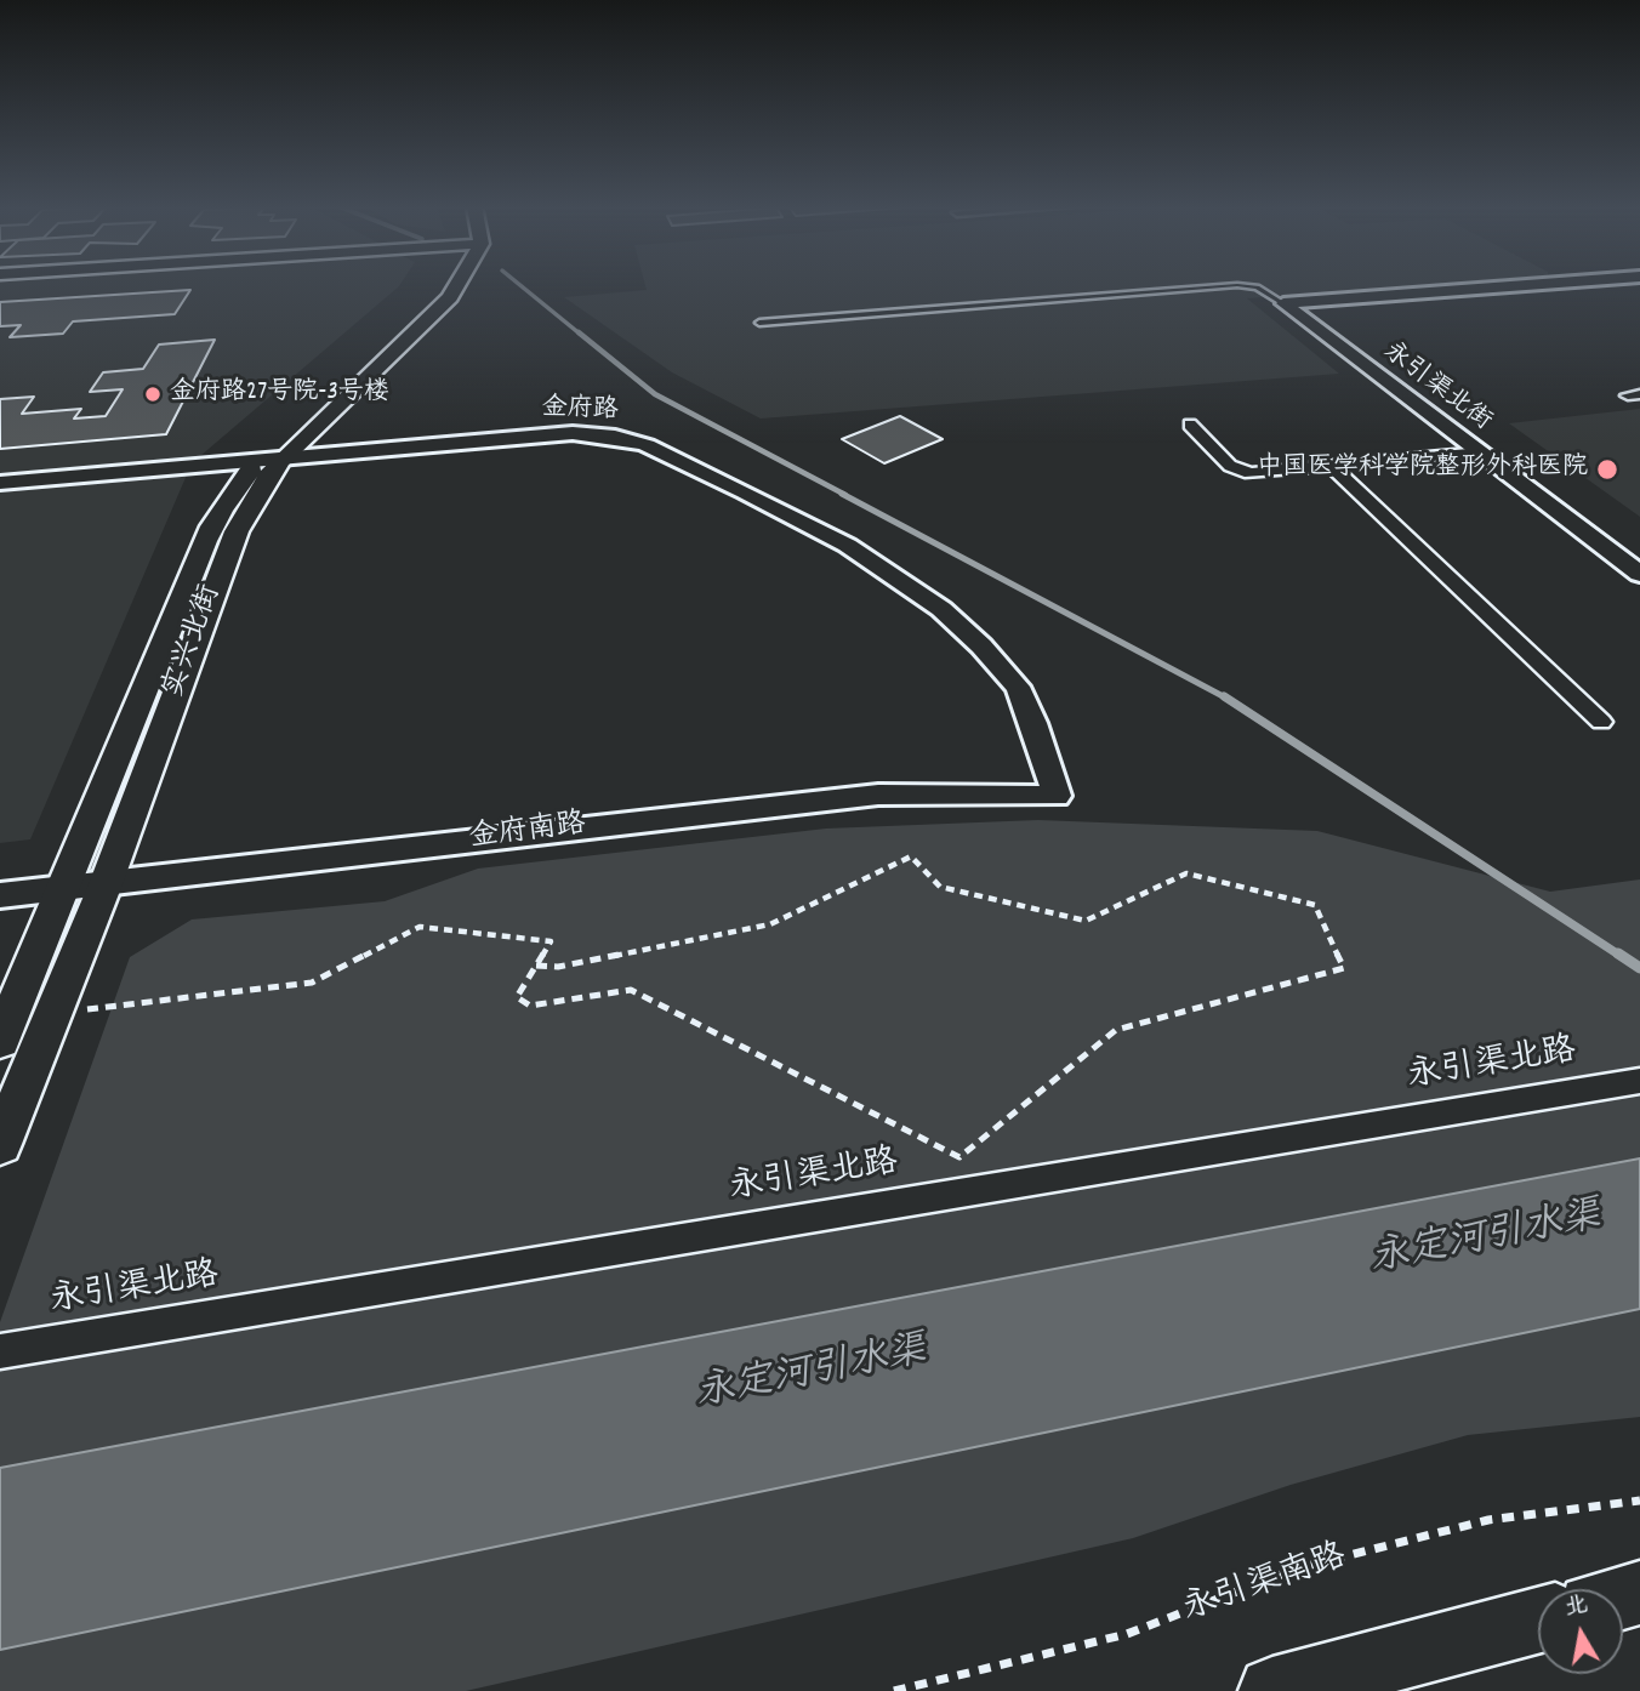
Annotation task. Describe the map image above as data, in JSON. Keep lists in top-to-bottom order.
{
  "streets": {
    "main road": ["实兴北街"],
    "street": [
      "永引渠北街",
      "金府路",
      "金府南路",
      "永引渠北路"
    ],
    "path": ["永引渠南路"]
  },
  "crossings": [
    ["金府路", "实兴北街"],
    ["金府路", "金府南路"],
    ["实兴北街", "金府南路"]
  ],
  "water": ["永定河引水渠"],
  "places": ["金府路27号院-3号楼", "中国医学科学院整形外科医院"],
  "north": "top"
}
